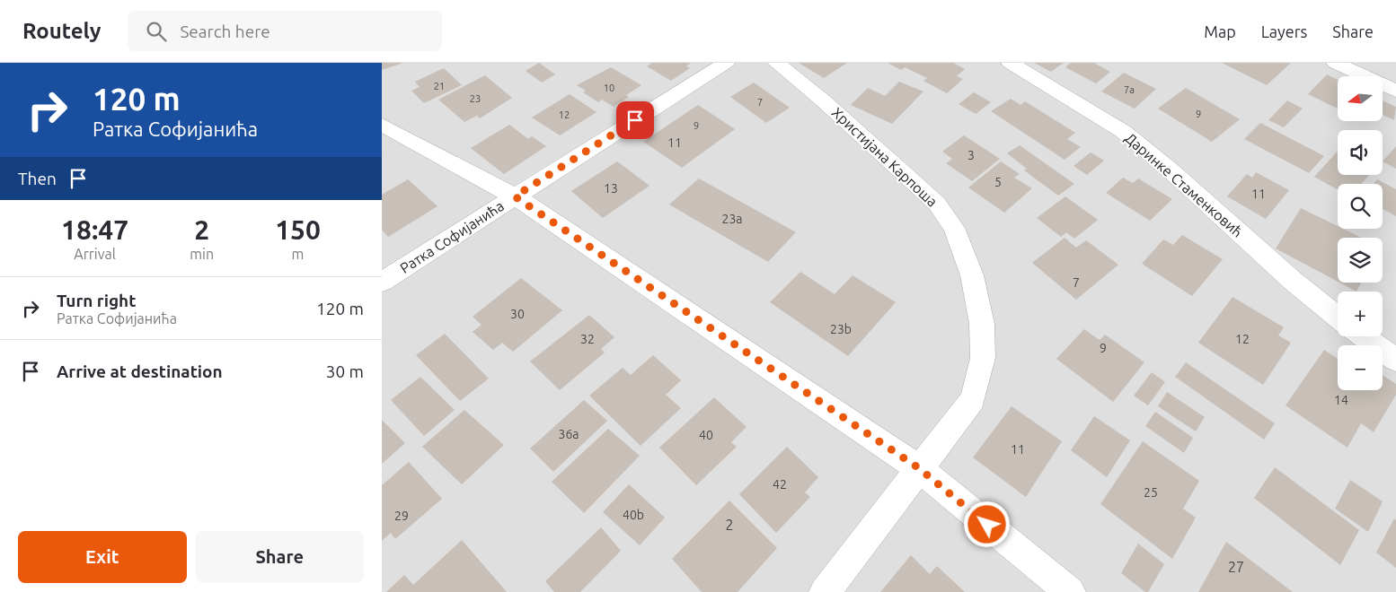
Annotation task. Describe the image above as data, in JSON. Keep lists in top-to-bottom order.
{
  "streets": {
    "street": ["Христијана Карпоша", "Даринке Стаменковић", "Ратка Софијанића"]
  },
  "house_numbers": [
    "21",
    "10",
    "7a",
    "23",
    "7",
    "9",
    "12",
    "9",
    "11",
    "3",
    "5",
    "13",
    "11",
    "23a",
    "7",
    "30",
    "23b",
    "32",
    "12",
    "9",
    "14",
    "36a",
    "40",
    "11",
    "42",
    "25",
    "40b",
    "29",
    "2",
    "27"
  ],
  "north": "left",
  "page": {
    "header": "Routely",
    "search": "Search here",
    "nav": ["Map", "Layers", "Share"],
    "turn": ["120 m", "Ратка Софијанића"],
    "map_buttons": ["+", "−"],
    "then": "Then",
    "eta": [
      "18:47",
      "Arrival",
      "2",
      "min",
      "150",
      "m"
    ],
    "list": [
      {
        "name": "Turn right",
        "note": "Ратка Софијанића",
        "value": "120 m"
      },
      {
        "name": "Arrive at destination",
        "value": "30 m"
      }
    ],
    "buttons": ["Exit", "Share"]
  }
}
